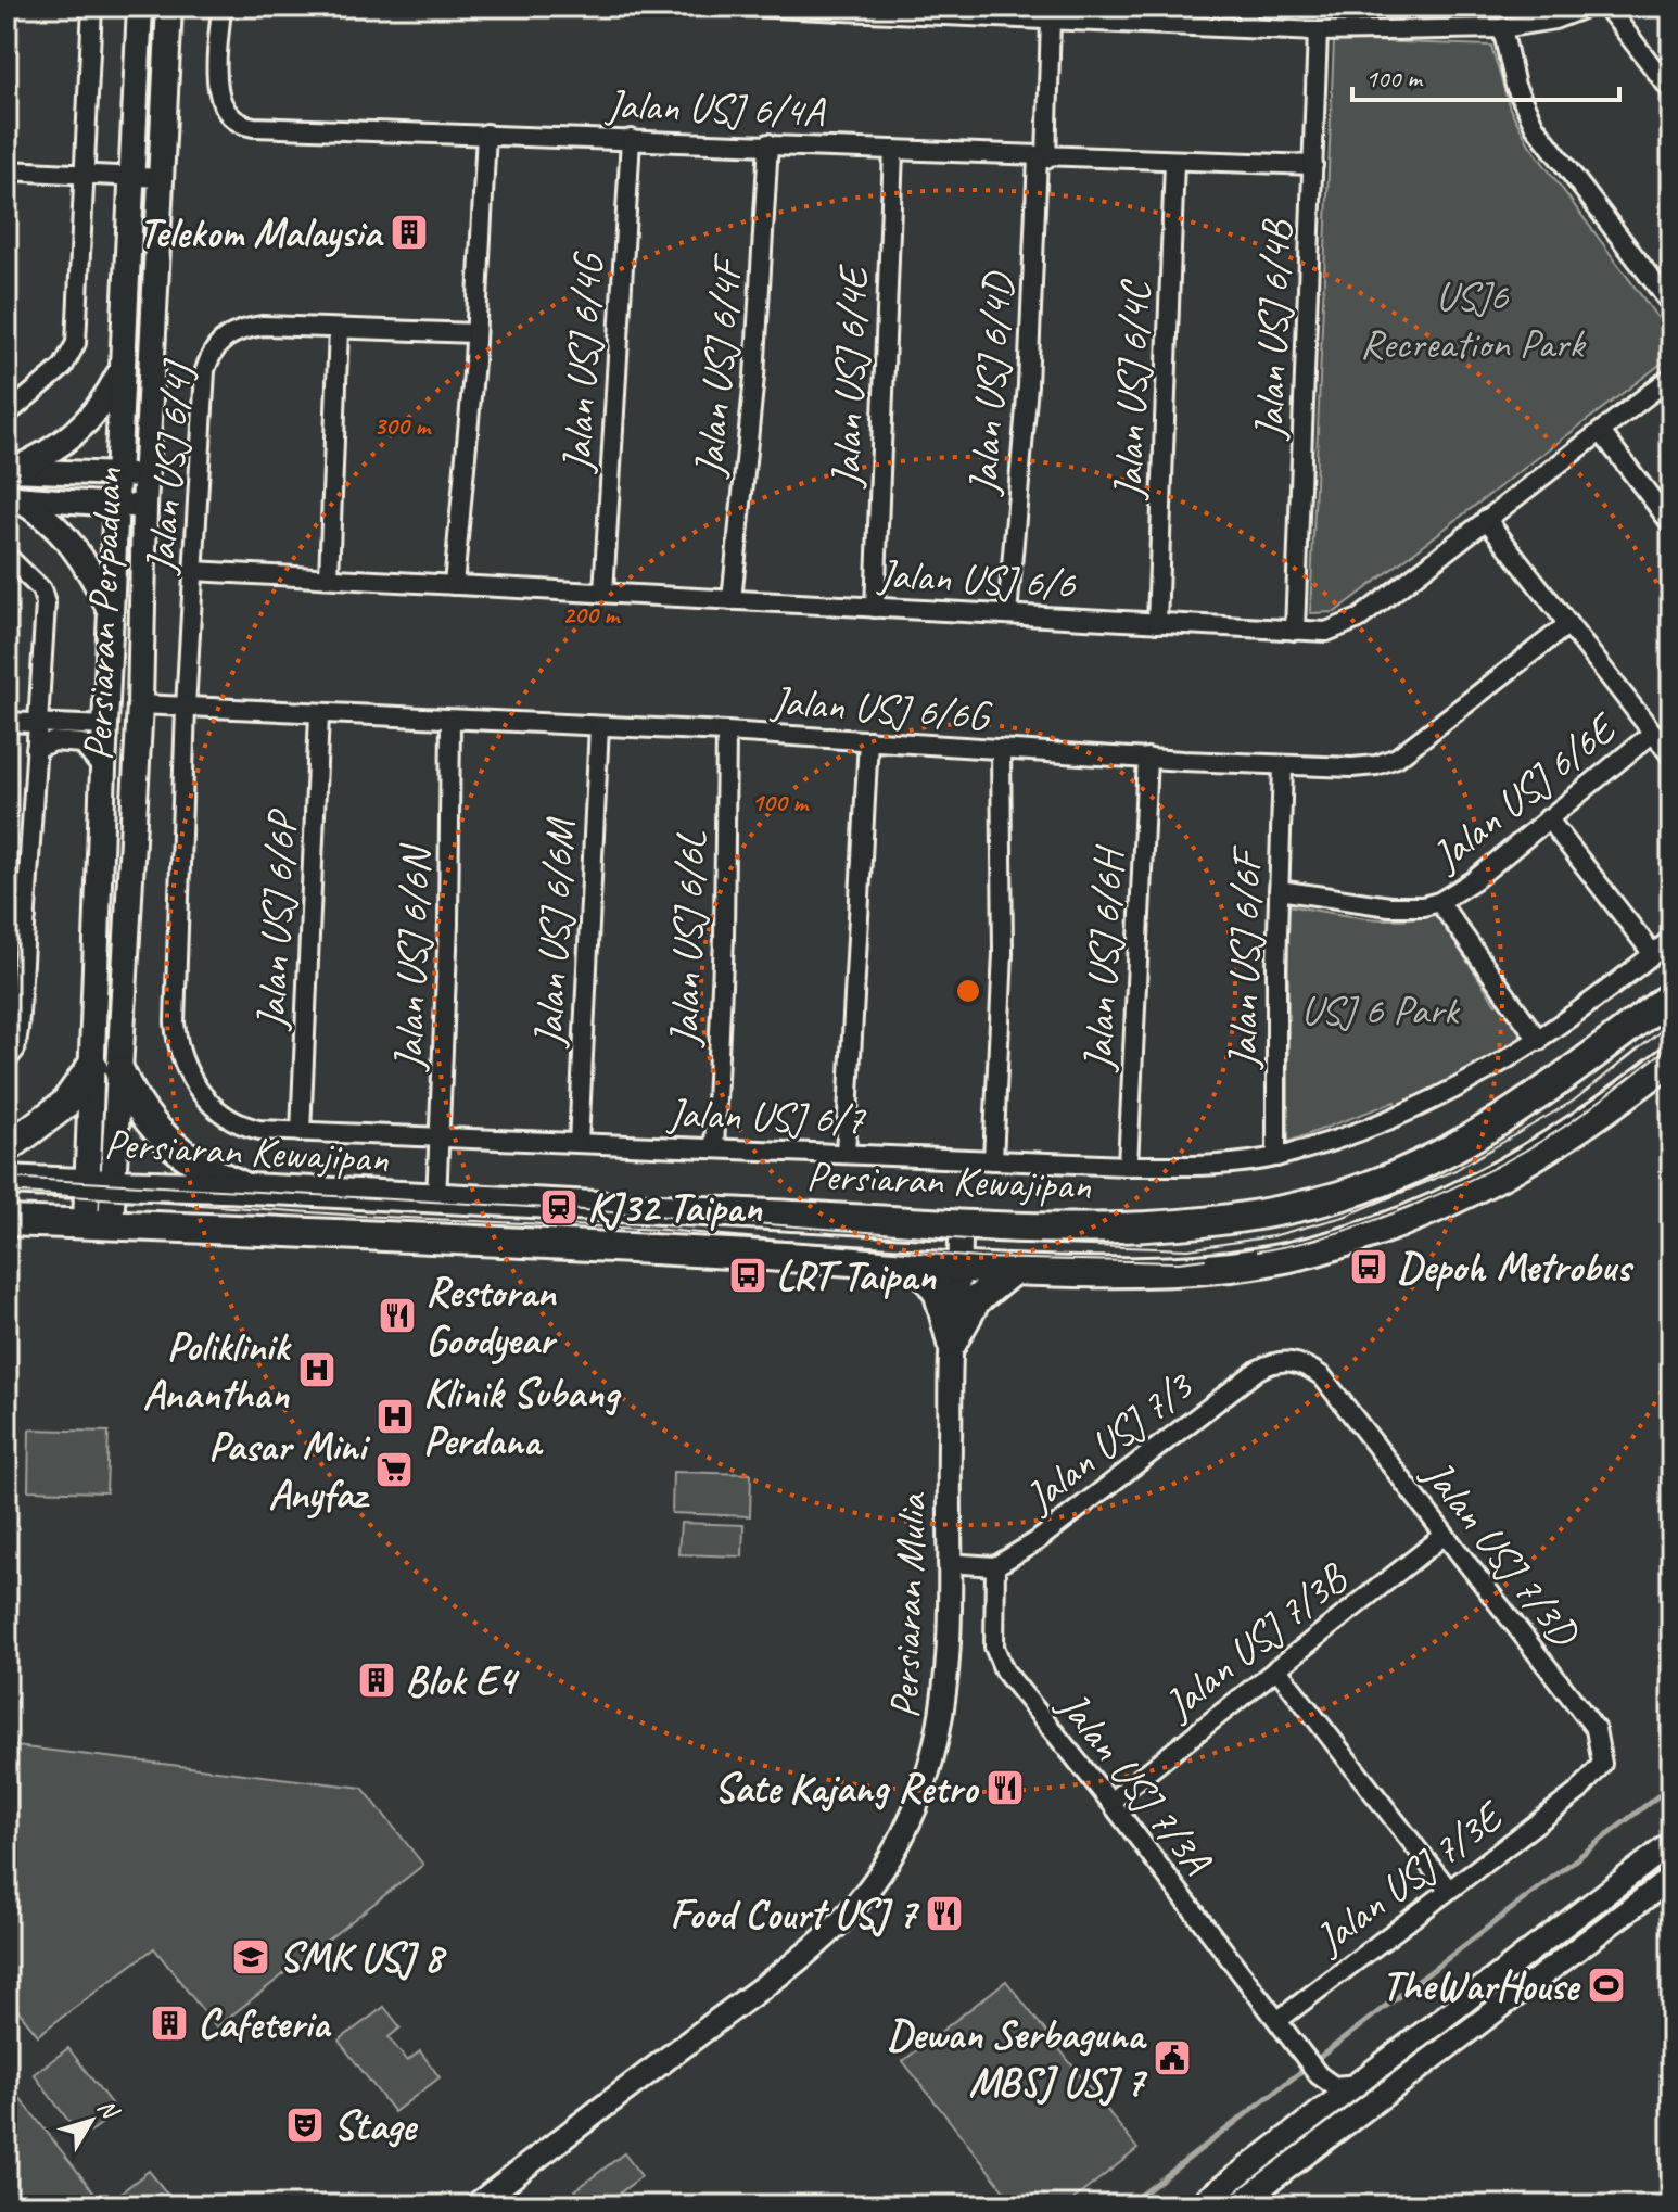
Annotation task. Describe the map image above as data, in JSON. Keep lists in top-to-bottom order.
{
  "streets": {
    "main road": ["Persiaran Perpaduan", "Persiaran Kewajipan"],
    "street": [
      "Jalan USJ 6/4A",
      "Jalan USJ 6/4B",
      "Jalan USJ 6/4G",
      "Jalan USJ 6/4F",
      "Jalan USJ 6/4E",
      "Jalan USJ 6/4D",
      "Jalan USJ 6/4C",
      "Jalan USJ 6/4J",
      "Jalan USJ 6/6",
      "Jalan USJ 6/6G",
      "Jalan USJ 6/6E",
      "Jalan USJ 6/6P",
      "Jalan USJ 6/6M",
      "Jalan USJ 6/6L",
      "Jalan USJ 6/6N",
      "Jalan USJ 6/6H",
      "Jalan USJ 6/6F",
      "Jalan USJ 6/7",
      "Jalan USJ 7/3",
      "Jalan USJ 7/3D",
      "Persiaran Mulia",
      "Jalan USJ 7/3B",
      "Jalan USJ 7/3A",
      "Jalan USJ 7/3E"
    ]
  },
  "crossings": [
    ["Jalan USJ 6/4A", "Jalan USJ 6/4B"],
    ["Jalan USJ 6/4A", "Jalan USJ 6/4G"],
    ["Jalan USJ 6/4A", "Jalan USJ 6/4F"],
    ["Jalan USJ 6/4A", "Jalan USJ 6/4E"],
    ["Jalan USJ 6/4A", "Jalan USJ 6/4D"],
    ["Jalan USJ 6/4A", "Jalan USJ 6/4C"],
    ["Jalan USJ 6/4B", "Jalan USJ 6/6"],
    ["Jalan USJ 6/4G", "Jalan USJ 6/6"],
    ["Jalan USJ 6/4F", "Jalan USJ 6/6"],
    ["Jalan USJ 6/4E", "Jalan USJ 6/6"],
    ["Jalan USJ 6/4D", "Jalan USJ 6/6"],
    ["Jalan USJ 6/4C", "Jalan USJ 6/6"],
    ["Jalan USJ 6/4J", "Jalan USJ 6/6"],
    ["Jalan USJ 6/4J", "Jalan USJ 6/6G"],
    ["Jalan USJ 6/4J", "Jalan USJ 6/7"],
    ["Persiaran Perpaduan", "Jalan USJ 6/6G"],
    ["Persiaran Perpaduan", "Persiaran Kewajipan"],
    ["Jalan USJ 6/6G", "Jalan USJ 6/6P"],
    ["Jalan USJ 6/6G", "Jalan USJ 6/6M"],
    ["Jalan USJ 6/6G", "Jalan USJ 6/6L"],
    ["Jalan USJ 6/6G", "Jalan USJ 6/6N"],
    ["Jalan USJ 6/6G", "Jalan USJ 6/6H"],
    ["Jalan USJ 6/6G", "Jalan USJ 6/6F"],
    ["Jalan USJ 6/6G", "Jalan USJ 6/7"],
    ["Jalan USJ 6/6E", "Jalan USJ 6/6F"],
    ["Jalan USJ 6/6P", "Jalan USJ 6/7"],
    ["Jalan USJ 6/6M", "Jalan USJ 6/7"],
    ["Jalan USJ 6/6L", "Jalan USJ 6/7"],
    ["Jalan USJ 6/6N", "Jalan USJ 6/7"],
    ["Jalan USJ 6/6N", "Persiaran Kewajipan"],
    ["Jalan USJ 6/6H", "Jalan USJ 6/7"],
    ["Jalan USJ 6/6F", "Jalan USJ 6/7"],
    ["Persiaran Kewajipan", "Persiaran Mulia"],
    ["Jalan USJ 7/3", "Jalan USJ 7/3D"],
    ["Jalan USJ 7/3", "Jalan USJ 7/3A"],
    ["Jalan USJ 7/3D", "Jalan USJ 7/3B"],
    ["Jalan USJ 7/3D", "Jalan USJ 7/3E"],
    ["Jalan USJ 7/3B", "Jalan USJ 7/3A"],
    ["Jalan USJ 7/3A", "Jalan USJ 7/3E"]
  ],
  "parks": ["USJ6 Recreation Park", "USJ 6 Park"],
  "places": {
    "building": ["Telekom Malaysia", "Blok E4", "Cafeteria"],
    "station": ["KJ32 Taipan"],
    "bus stop": ["Depoh Metrobus", "LRT Taipan"],
    "restaurant": ["Restoran Goodyear", "Sate Kajang Retro", "Food Court USJ 7"],
    "hospital": ["Poliklinik Ananthan", "Klinik Subang Perdana"],
    "supermarket": ["Pasar Mini Anyfaz"],
    "school or university": ["SMK USJ 8"],
    "sports": ["TheWarHouse"],
    "public building": ["Dewan Serbaguna MBSJ USJ 7"],
    "theatre": ["Stage"]
  },
  "scale_bar": "100 m",
  "north": "top right",
  "rings": ["300 m", "200 m", "100 m"]
}
